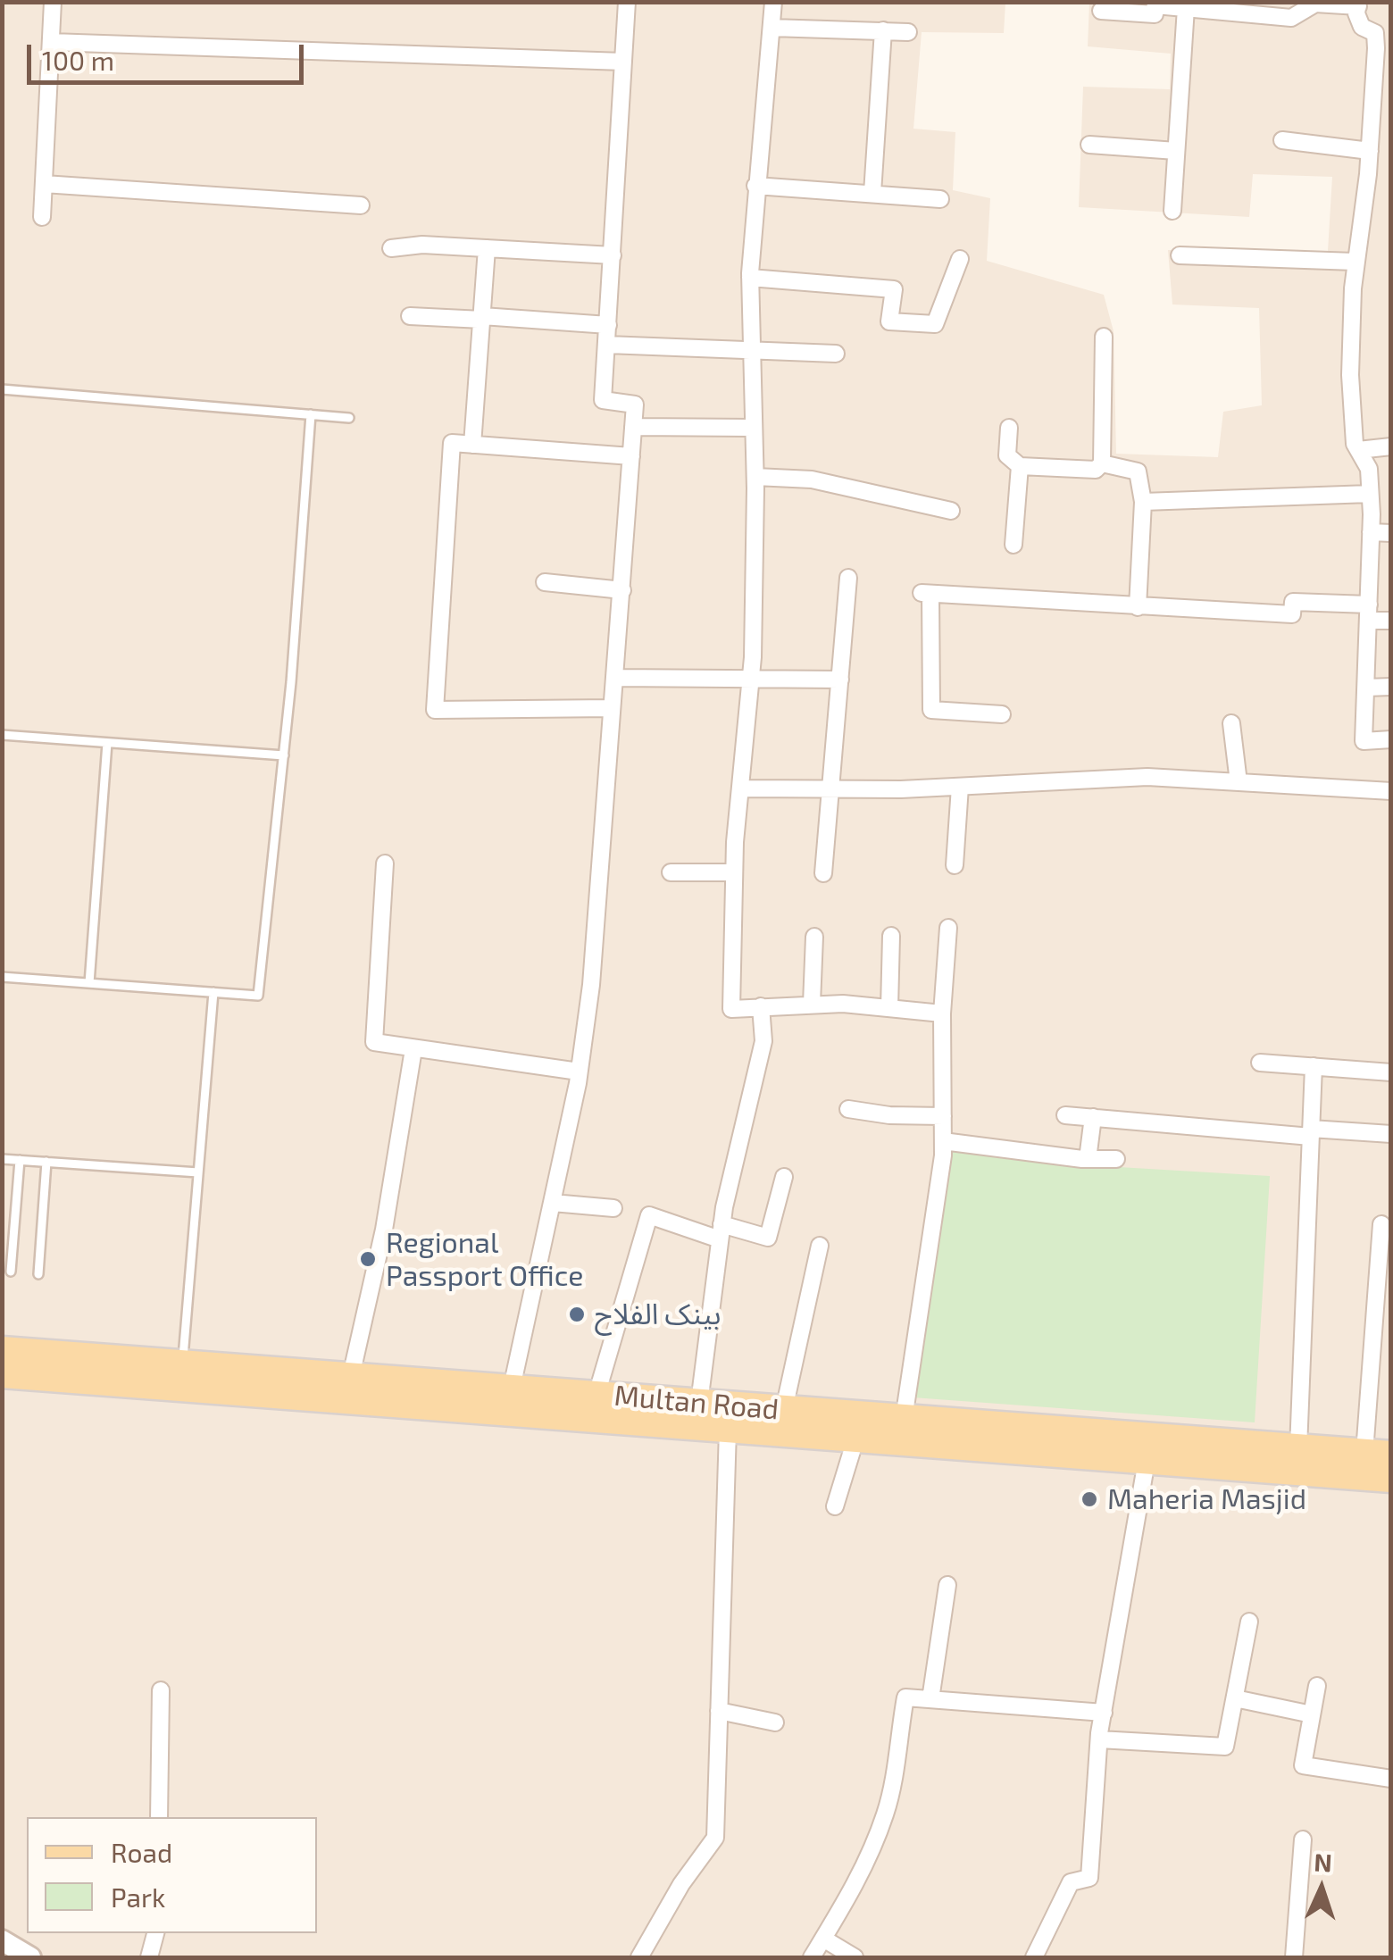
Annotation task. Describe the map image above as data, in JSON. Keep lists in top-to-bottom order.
{
  "streets": {
    "main road": ["Multan Road"]
  },
  "places": ["Regional Passport Office", "بینک الفلاح", "Maheria Masjid"],
  "legend": ["Road", "Park"],
  "scale_bar": "100 m",
  "north": "top"
}
